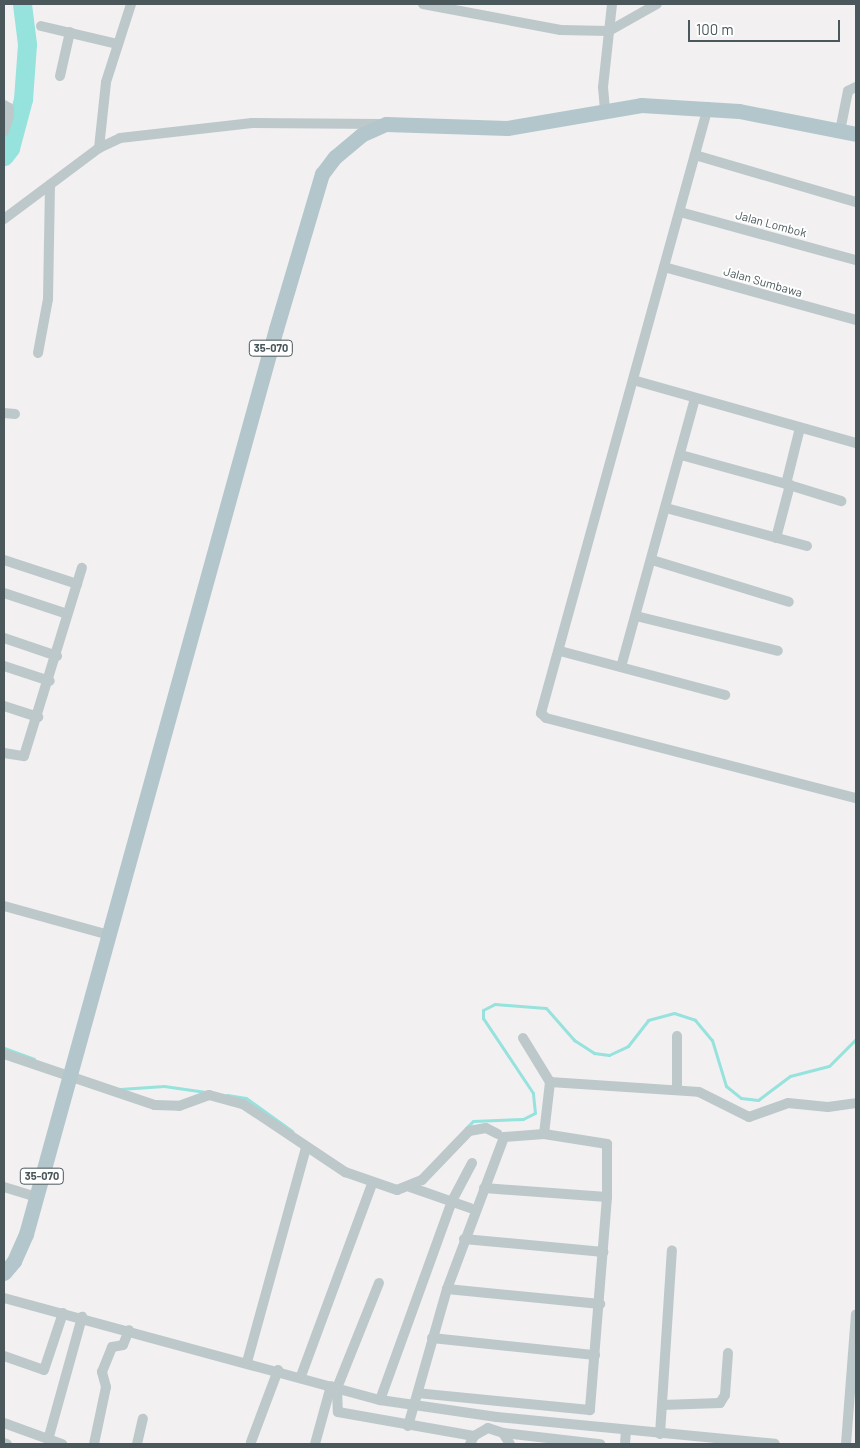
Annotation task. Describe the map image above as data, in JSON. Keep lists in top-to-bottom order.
{
  "streets": {
    "main road": ["35-070"],
    "street": ["Jalan Lombok", "Jalan Sumbawa"]
  },
  "scale_bar": "100 m"
}
